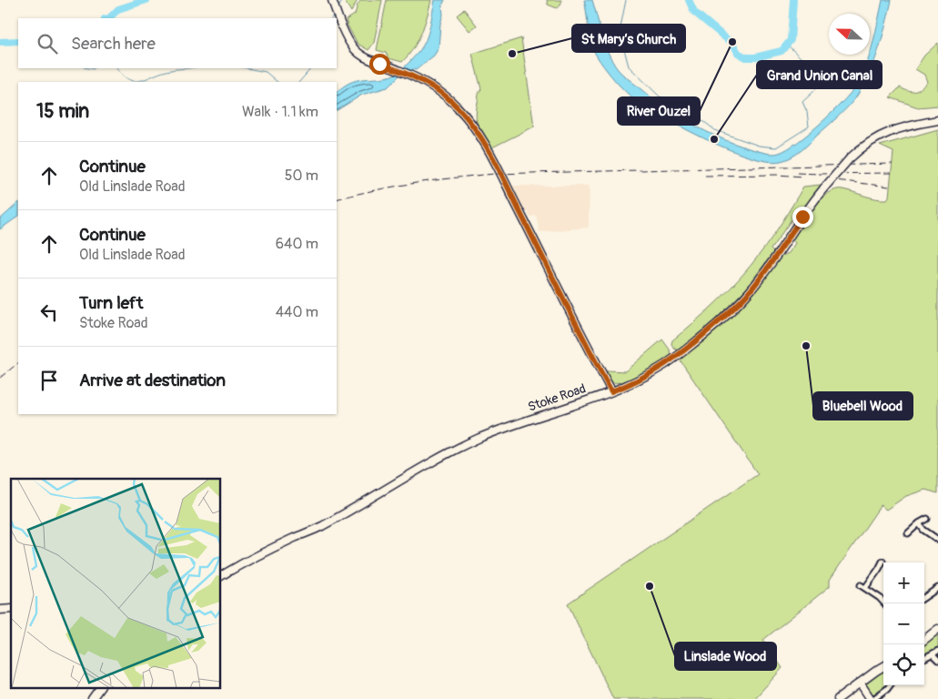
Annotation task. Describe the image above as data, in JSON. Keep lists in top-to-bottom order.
{
  "streets": {
    "street": ["Stoke Road"]
  },
  "places": [
    "River Ouzel",
    "St Mary’s Church",
    "Grand Union Canal",
    "Bluebell Wood",
    "Linslade Wood"
  ],
  "north": "left",
  "page": {
    "search": "Search here",
    "heading": ["15 min", "Walk · 1.1 km"],
    "list": [
      ["Continue", "Old Linslade Road", "50 m"],
      ["Continue", "Old Linslade Road", "640 m"],
      ["Turn left", "Stoke Road", "440 m"],
      "Arrive at destination"
    ],
    "map_buttons": ["+", "−"]
  }
}
